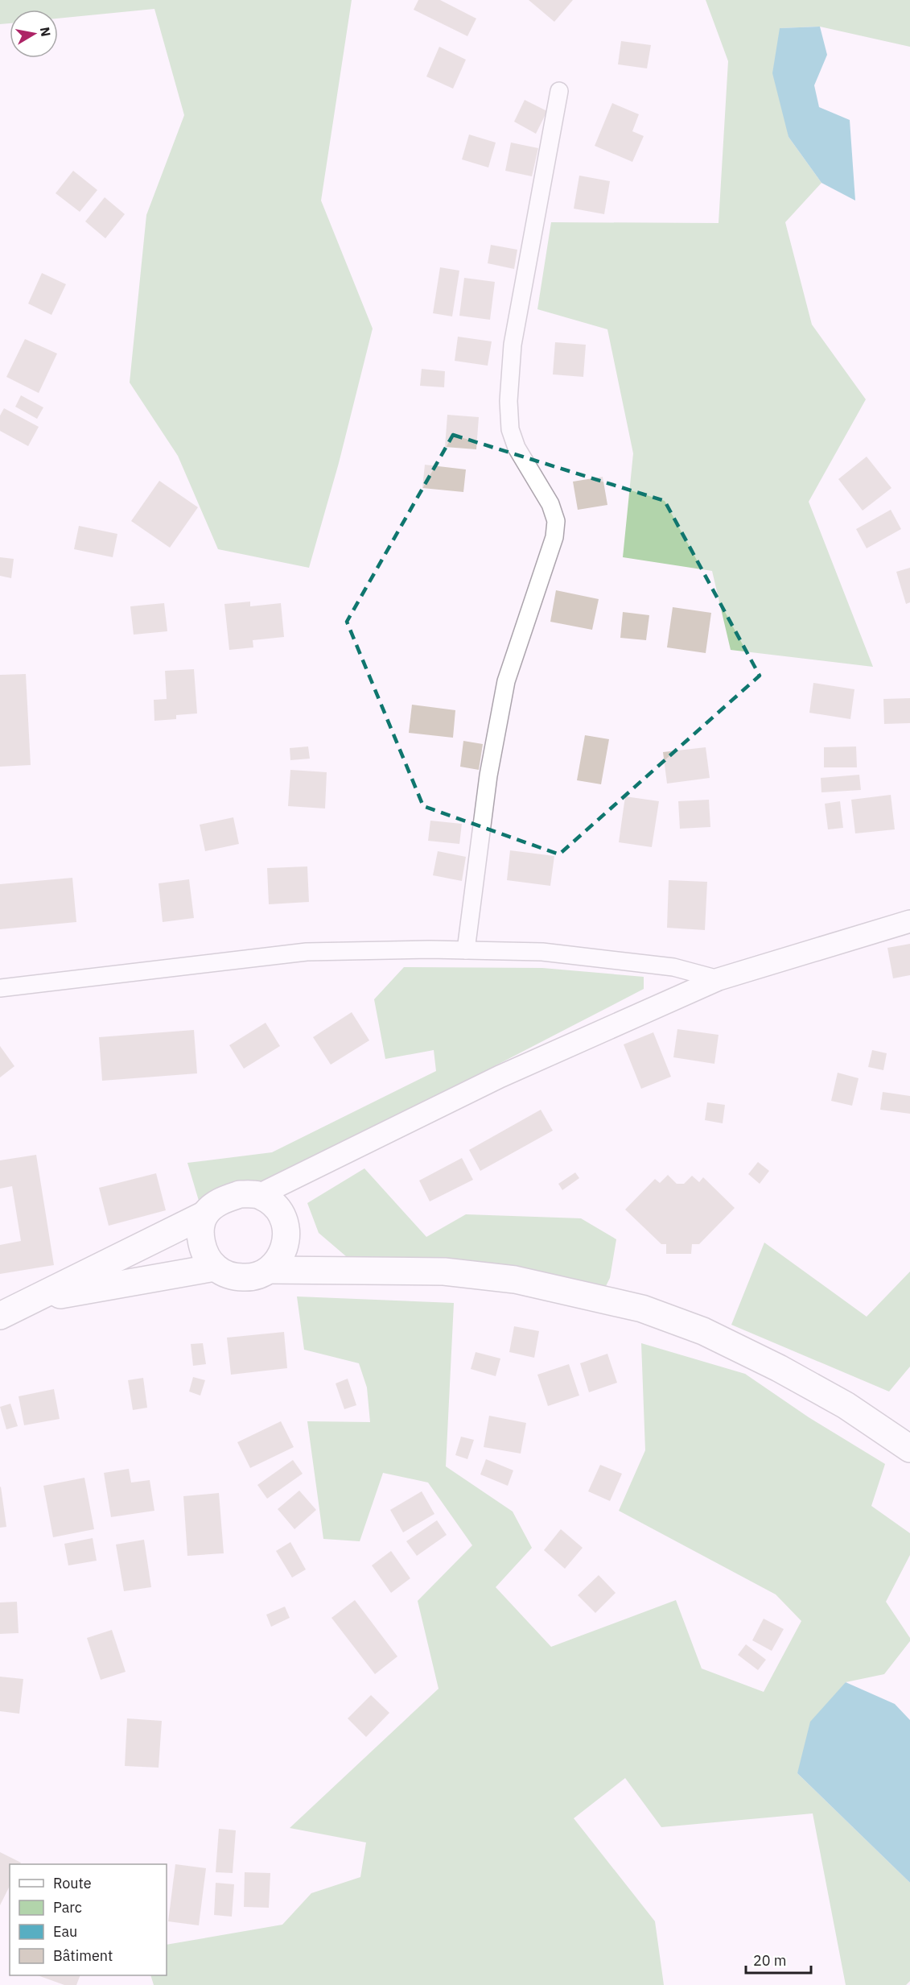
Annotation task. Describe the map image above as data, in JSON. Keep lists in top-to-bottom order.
{
  "legend": [
    "Route",
    "Parc",
    "Eau",
    "Bâtiment"
  ],
  "scale_bar": "20 m",
  "north": "right"
}
